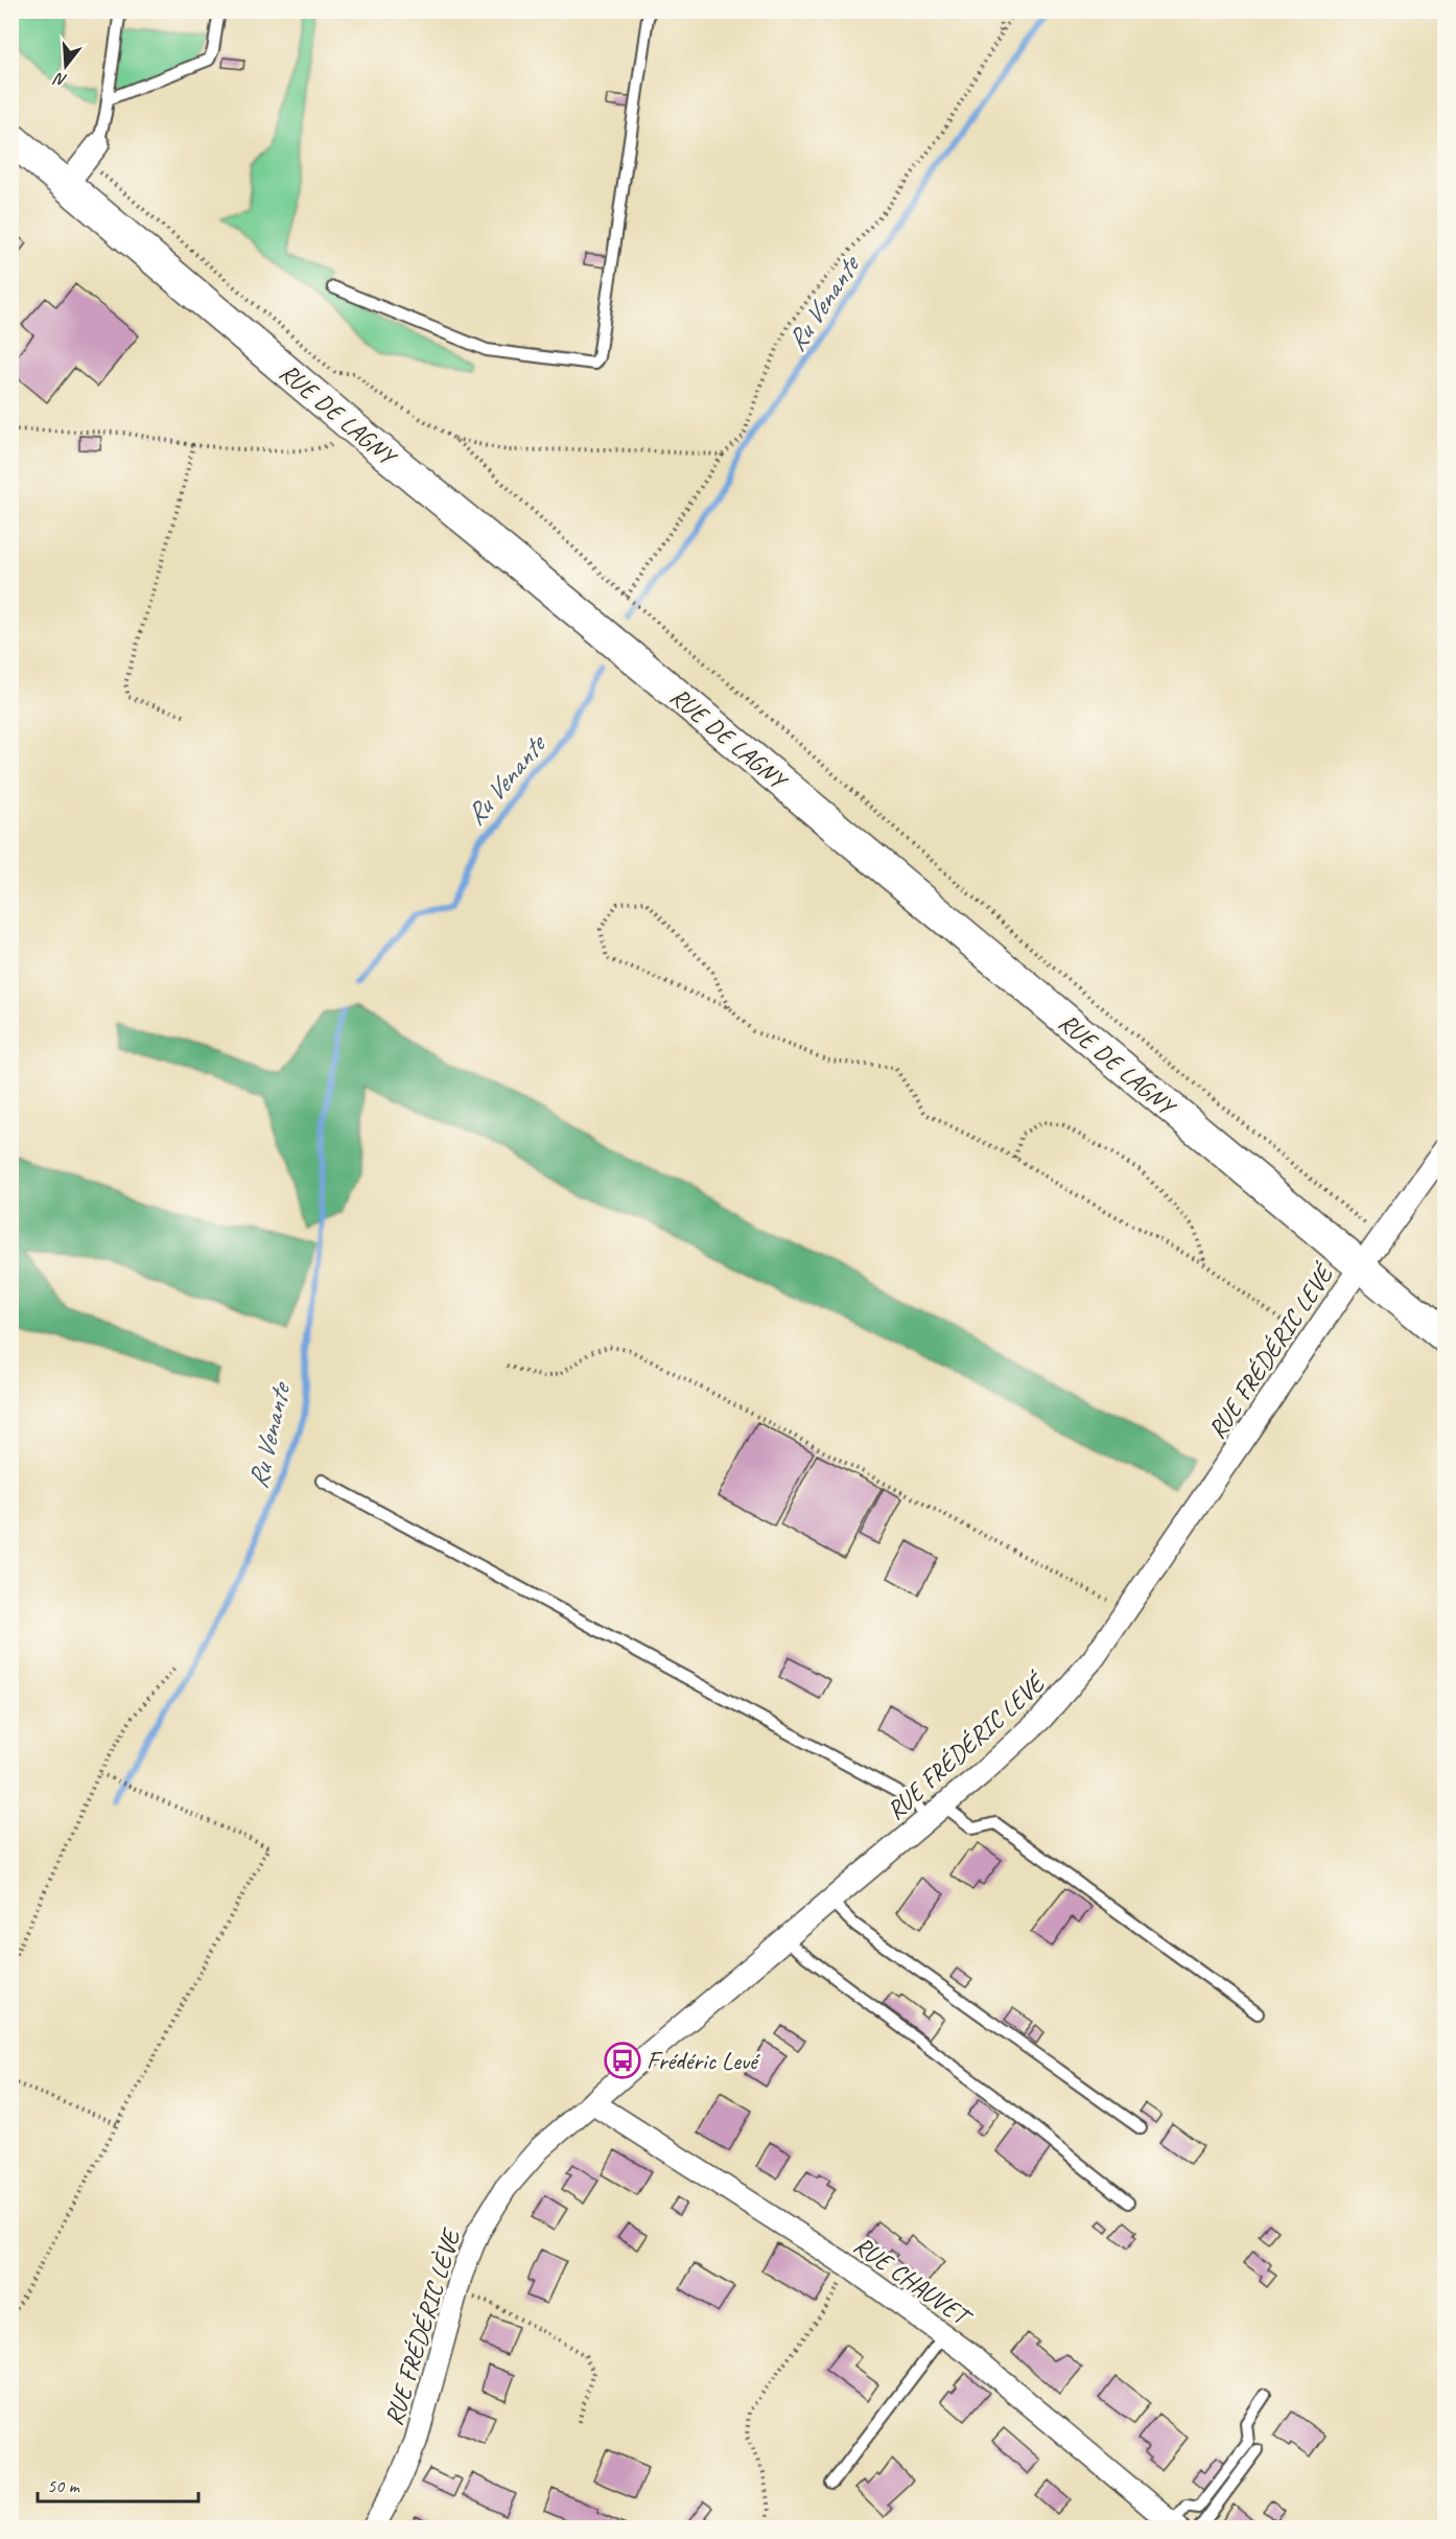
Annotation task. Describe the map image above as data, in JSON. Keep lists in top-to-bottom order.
{
  "streets": {
    "main road": ["RUE DE LAGNY"],
    "street": ["RUE FRÉDÉRIC LEVÉ", "RUE CHAUVET", "RUE FRÉDÉRIC LÈVE"]
  },
  "crossings": [
    ["RUE DE LAGNY", "RUE FRÉDÉRIC LEVÉ"],
    ["RUE FRÉDÉRIC LEVÉ", "RUE CHAUVET"],
    ["RUE FRÉDÉRIC LEVÉ", "RUE FRÉDÉRIC LÈVE"],
    ["RUE CHAUVET", "RUE FRÉDÉRIC LÈVE"]
  ],
  "water": ["Ru Venante"],
  "places": {
    "bus stop": ["Frédéric Levé"]
  },
  "scale_bar": "50 m",
  "north": "bottom"
}
